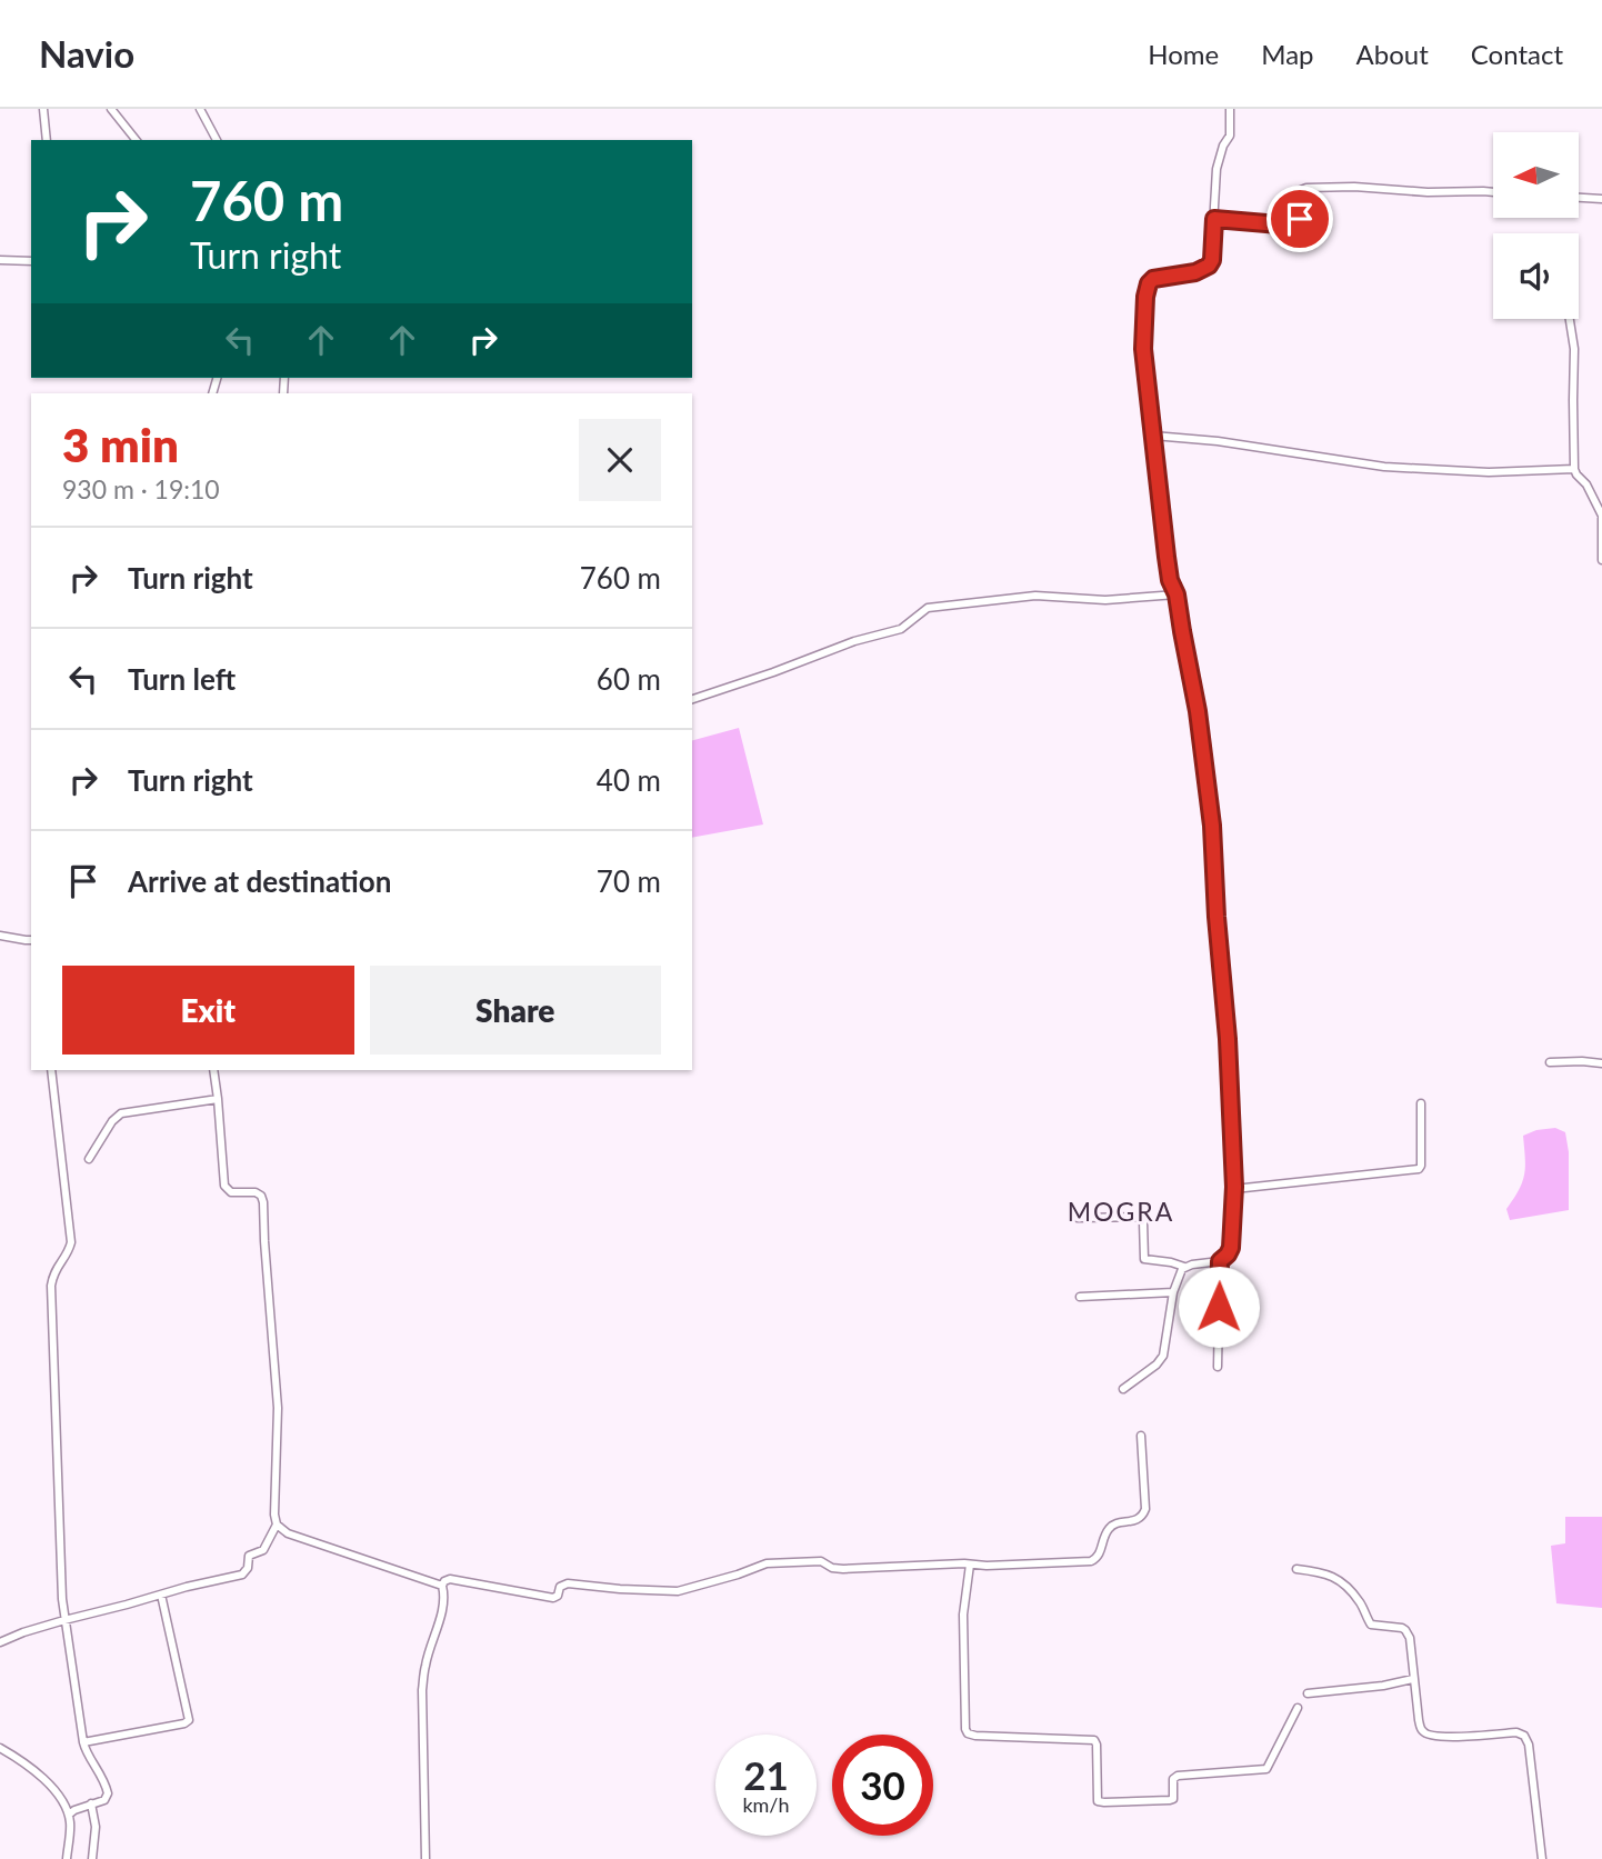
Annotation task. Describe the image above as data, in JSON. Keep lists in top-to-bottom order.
{
  "districts": ["MOGRA"],
  "north": "left",
  "page": {
    "header": "Navio",
    "nav": [
      "Home",
      "Map",
      "About",
      "Contact"
    ],
    "turn": ["760 m", "Turn right"],
    "heading": ["3 min", "930 m · 19:10"],
    "list": [
      {
        "name": "Turn right",
        "value": "760 m"
      },
      {
        "name": "Turn left",
        "value": "60 m"
      },
      {
        "name": "Turn right",
        "value": "40 m"
      },
      {
        "name": "Arrive at destination",
        "value": "70 m"
      }
    ],
    "buttons": ["Exit", "Share"],
    "speed": "21 km/h",
    "limit": "30"
  }
}
